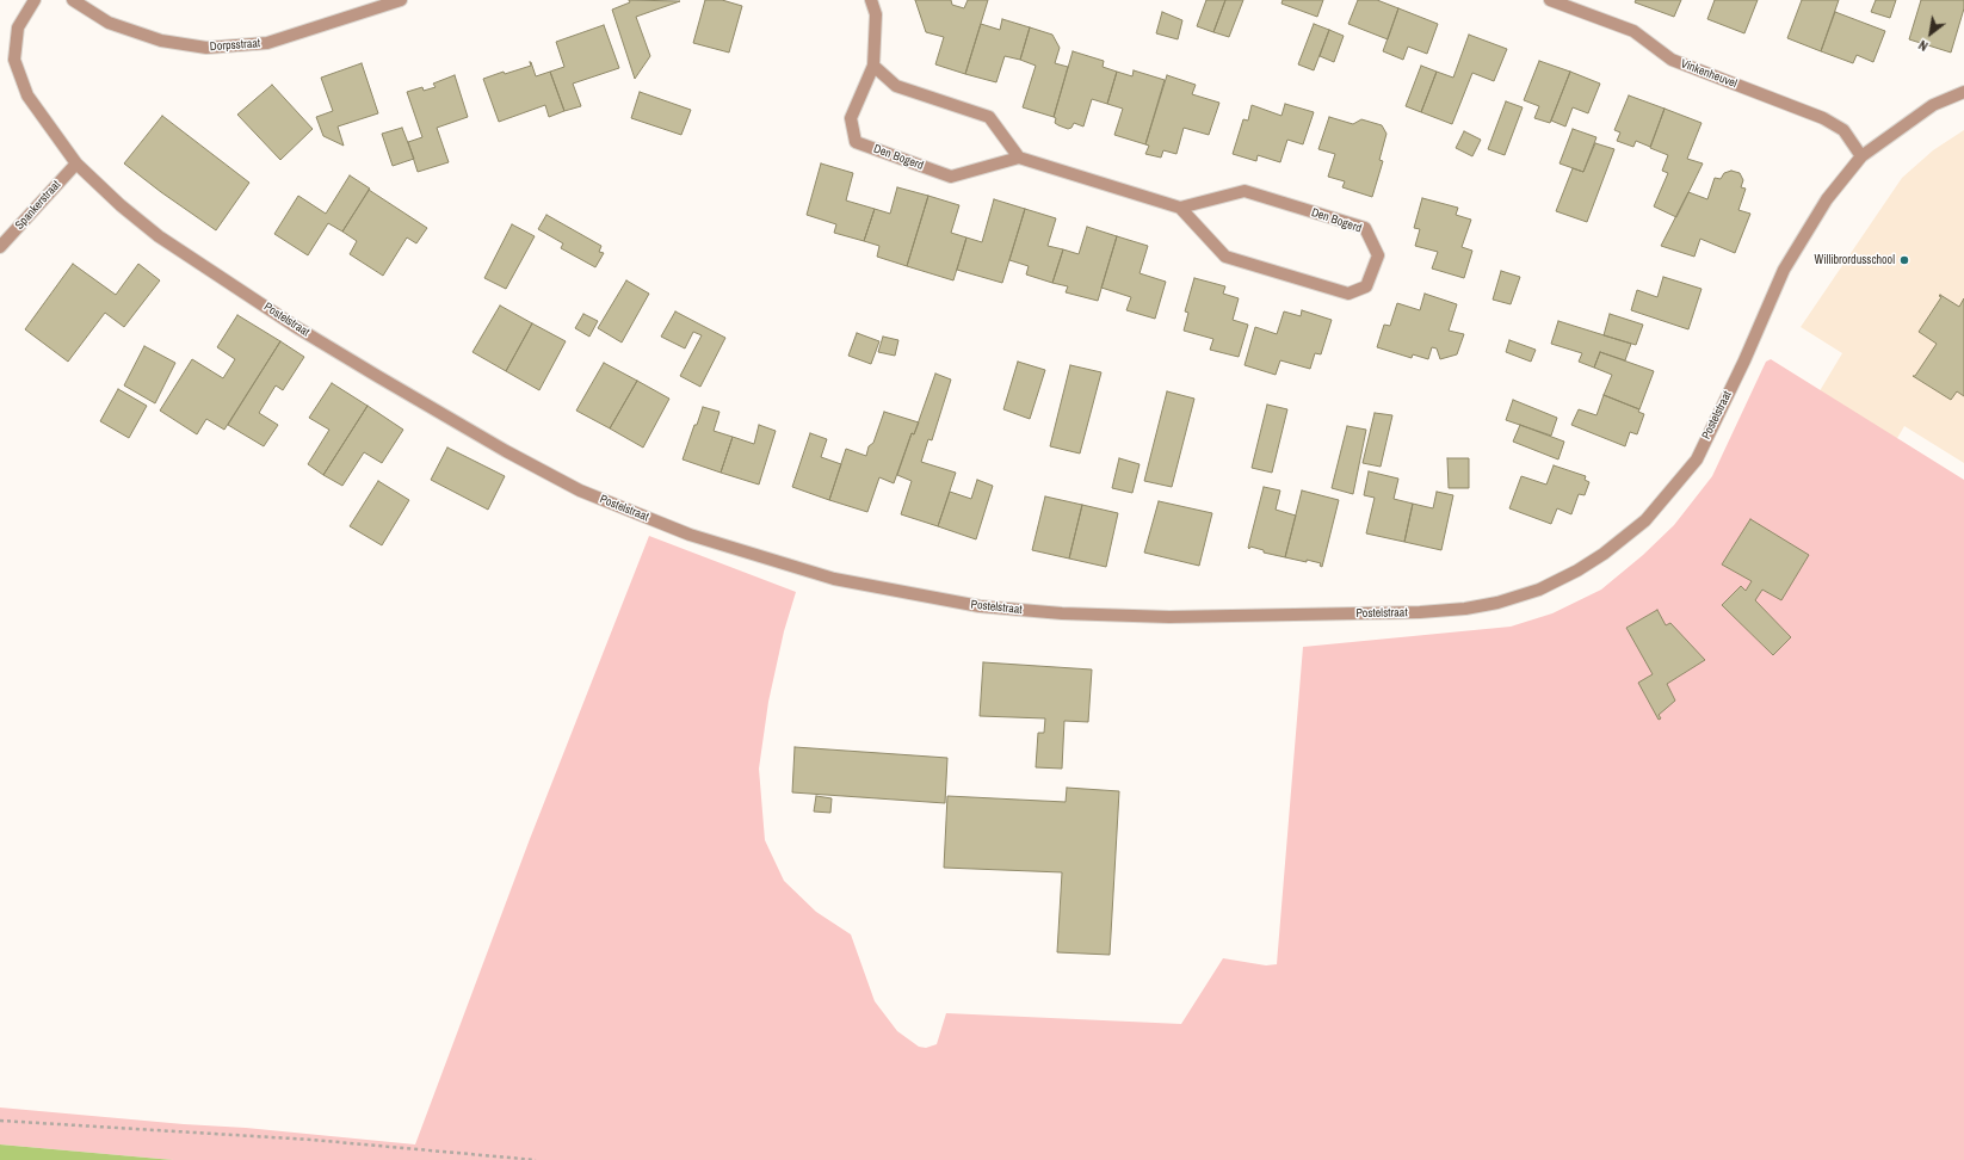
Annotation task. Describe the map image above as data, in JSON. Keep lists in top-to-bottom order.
{
  "streets": {
    "street": [
      "Dorpsstraat",
      "Vinkenheuvel",
      "Den Bogerd",
      "Spankerstraat",
      "Postelstraat"
    ]
  },
  "crossings": [
    ["Vinkenheuvel", "Postelstraat"],
    ["Spankerstraat", "Postelstraat"]
  ],
  "places": ["Willibrordusschool"],
  "north": "bottom left"
}
